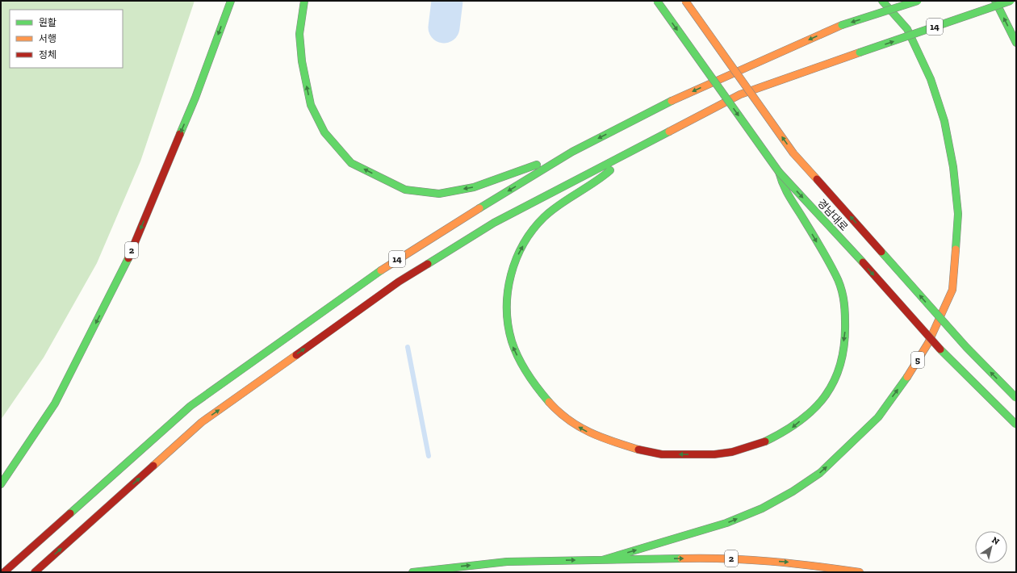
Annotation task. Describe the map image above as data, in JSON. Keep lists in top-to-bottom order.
{
  "streets": {
    "highway": [
      "14",
      "경남대로",
      "2",
      "5"
    ]
  },
  "crossings": [
    ["2", "5"]
  ],
  "legend": ["원활", "서행", "정체"],
  "north": "top right"
}
